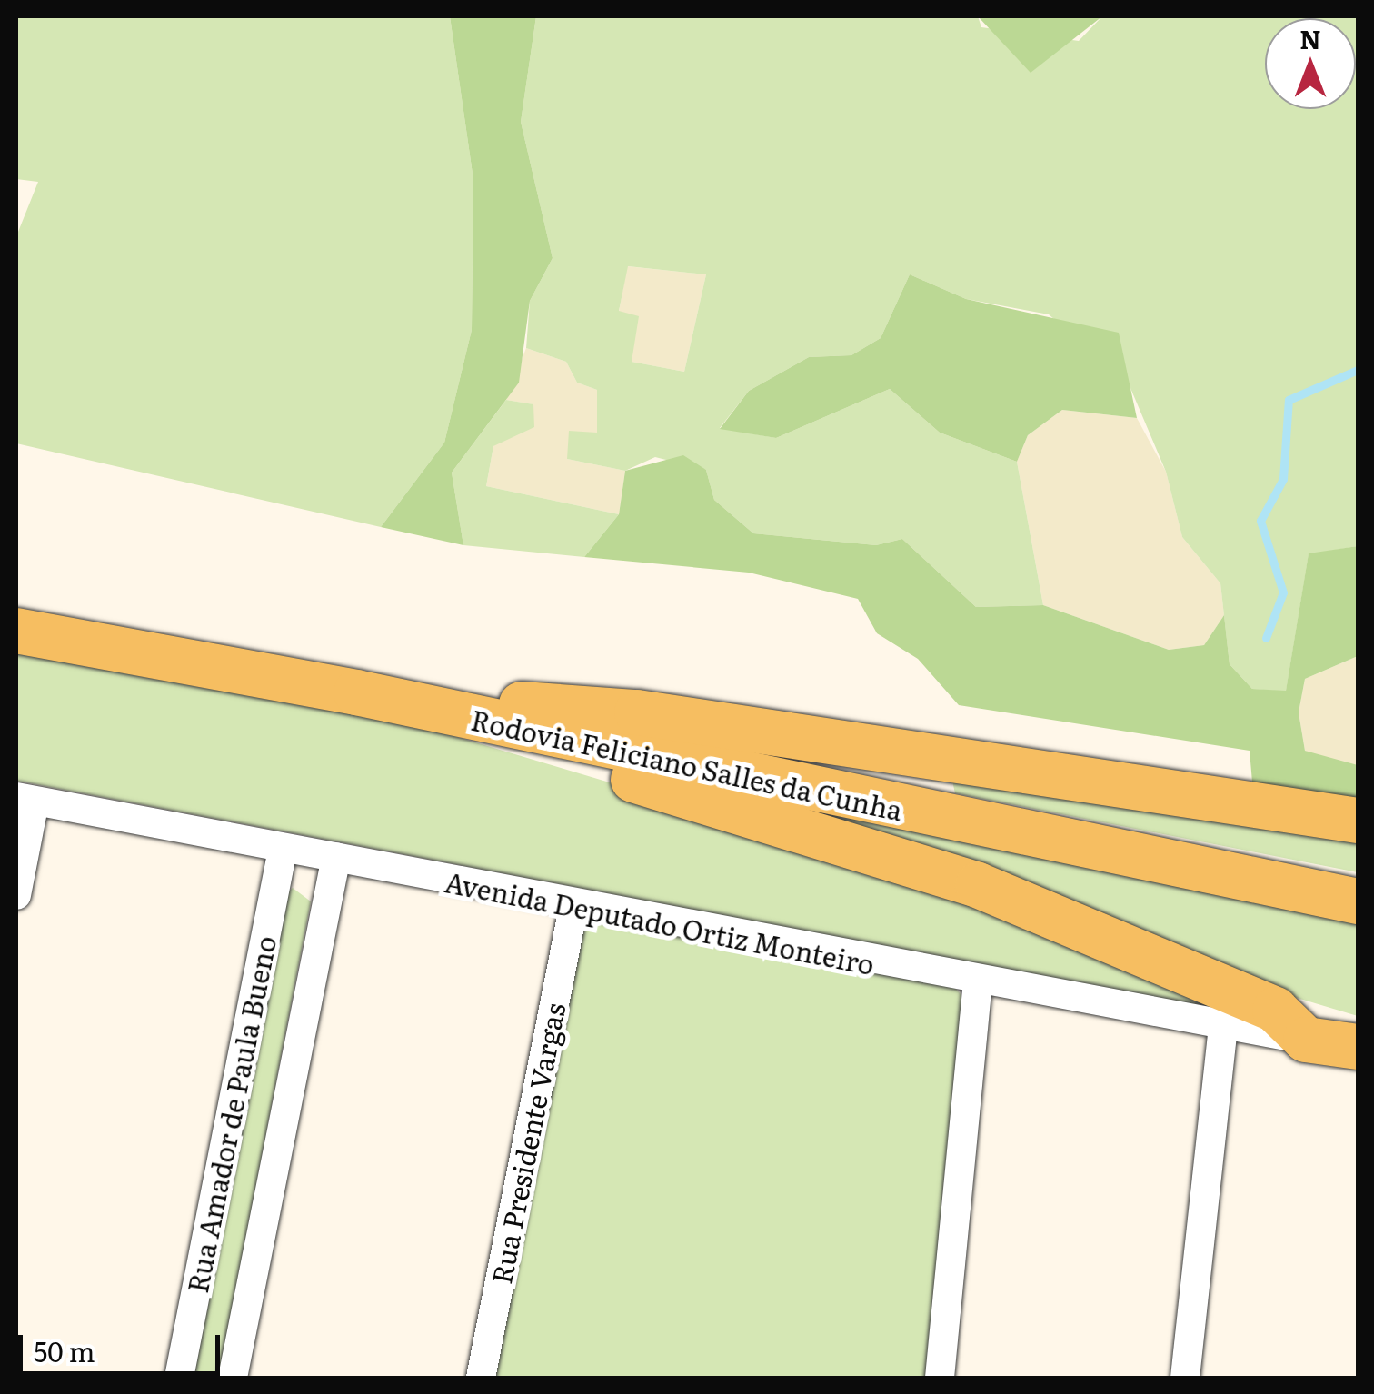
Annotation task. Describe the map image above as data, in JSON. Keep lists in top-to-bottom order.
{
  "streets": {
    "main road": ["Rodovia Feliciano Salles da Cunha"],
    "street": ["Avenida Deputado Ortiz Monteiro", "Rua Amador de Paula Bueno", "Rua Presidente Vargas"]
  },
  "crossings": [
    ["Avenida Deputado Ortiz Monteiro", "Rua Amador de Paula Bueno"],
    ["Avenida Deputado Ortiz Monteiro", "Rua Presidente Vargas"]
  ],
  "scale_bar": "50 m",
  "north": "top"
}
